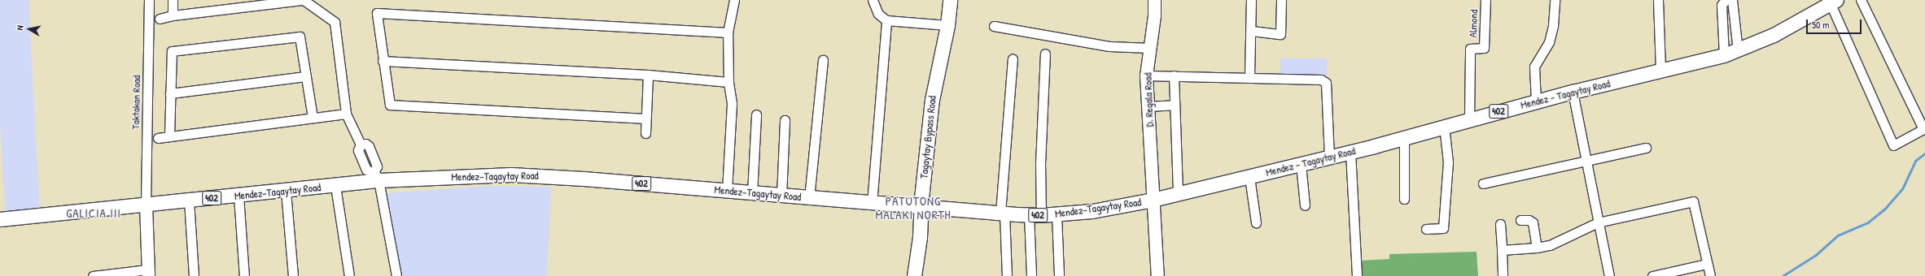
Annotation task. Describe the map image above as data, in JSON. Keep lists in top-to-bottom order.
{
  "streets": {
    "main road": [
      "Mendez - Tagaytay Road",
      "402",
      "Tagaytay Bypass Road",
      "Mendez–Tagaytay Road",
      "Mendez-Tagaytay Road"
    ],
    "street": ["Almond", "D. Regala Road", "Taktakan Road"]
  },
  "crossings": [
    ["Almond", "Mendez - Tagaytay Road"],
    ["Mendez - Tagaytay Road", "D. Regala Road"],
    ["Mendez - Tagaytay Road", "Mendez–Tagaytay Road"],
    ["D. Regala Road", "Mendez–Tagaytay Road"],
    ["Taktakan Road", "Mendez-Tagaytay Road"],
    ["Tagaytay Bypass Road", "Mendez–Tagaytay Road"],
    ["Mendez–Tagaytay Road", "Mendez-Tagaytay Road"]
  ],
  "districts": ["PATUTONG MALAKI NORTH", "GALICIA III"],
  "scale_bar": "50 m",
  "north": "left"
}
